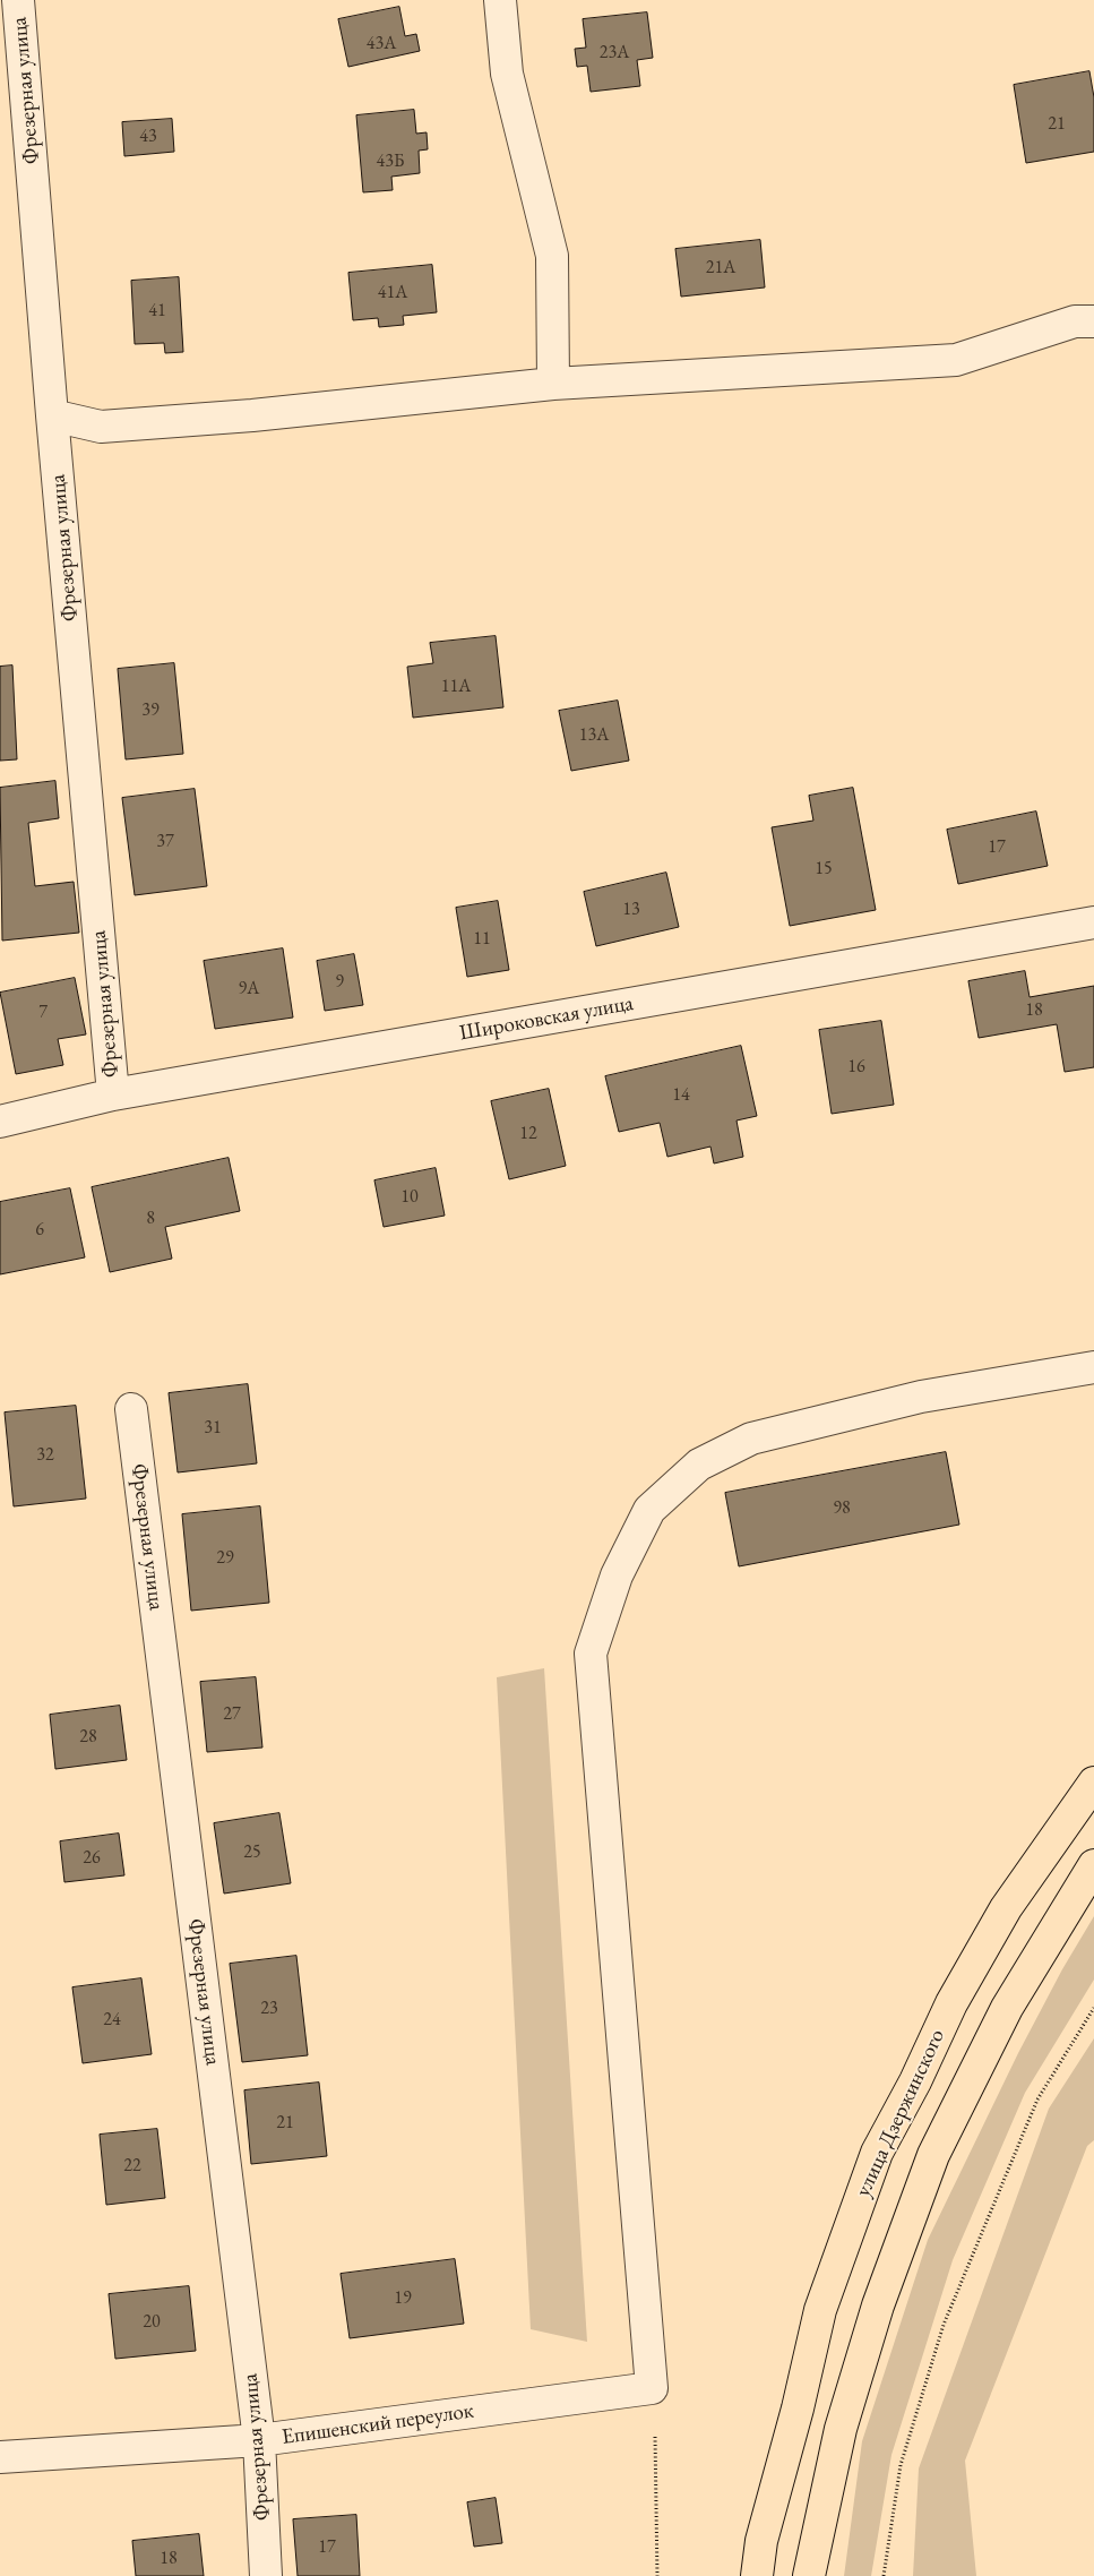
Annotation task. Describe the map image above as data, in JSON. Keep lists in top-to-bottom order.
{
  "streets": {
    "highway": ["улица Дзержинского"],
    "street": ["Фрезерная улица", "Широковская улица", "Епишенский переулок"]
  },
  "crossings": [
    ["Фрезерная улица", "Широковская улица"],
    ["Фрезерная улица", "Епишенский переулок"]
  ],
  "house_numbers": [
    "43А",
    "23А",
    "21",
    "43",
    "43Б",
    "21А",
    "41А",
    "41",
    "11А",
    "39",
    "13А",
    "37",
    "17",
    "15",
    "13",
    "11",
    "9",
    "9А",
    "18",
    "7",
    "16",
    "14",
    "12",
    "10",
    "8",
    "6",
    "31",
    "32",
    "98",
    "29",
    "27",
    "28",
    "25",
    "26",
    "23",
    "24",
    "21",
    "22",
    "19",
    "20",
    "17",
    "18"
  ]
}
